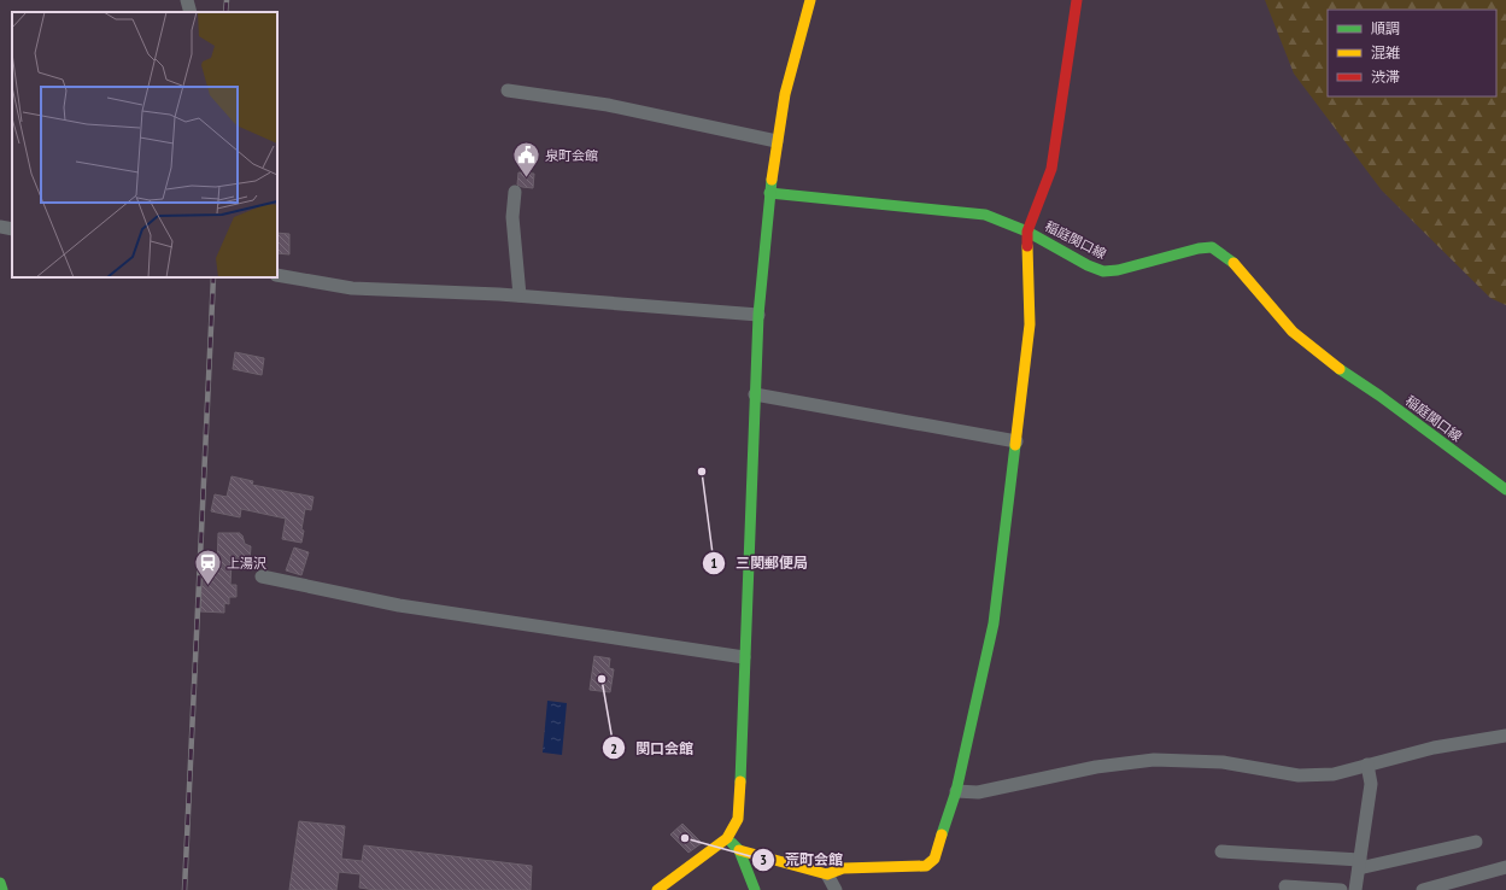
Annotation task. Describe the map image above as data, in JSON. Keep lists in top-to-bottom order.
{
  "streets": {
    "main road": ["稲庭関口線"]
  },
  "places": {
    "public building": ["泉町会館"],
    "other": ["三関郵便局", "関口会館", "荒町会館"],
    "station": ["上湯沢"]
  },
  "legend": ["順調", "混雑", "渋滞"]
}
